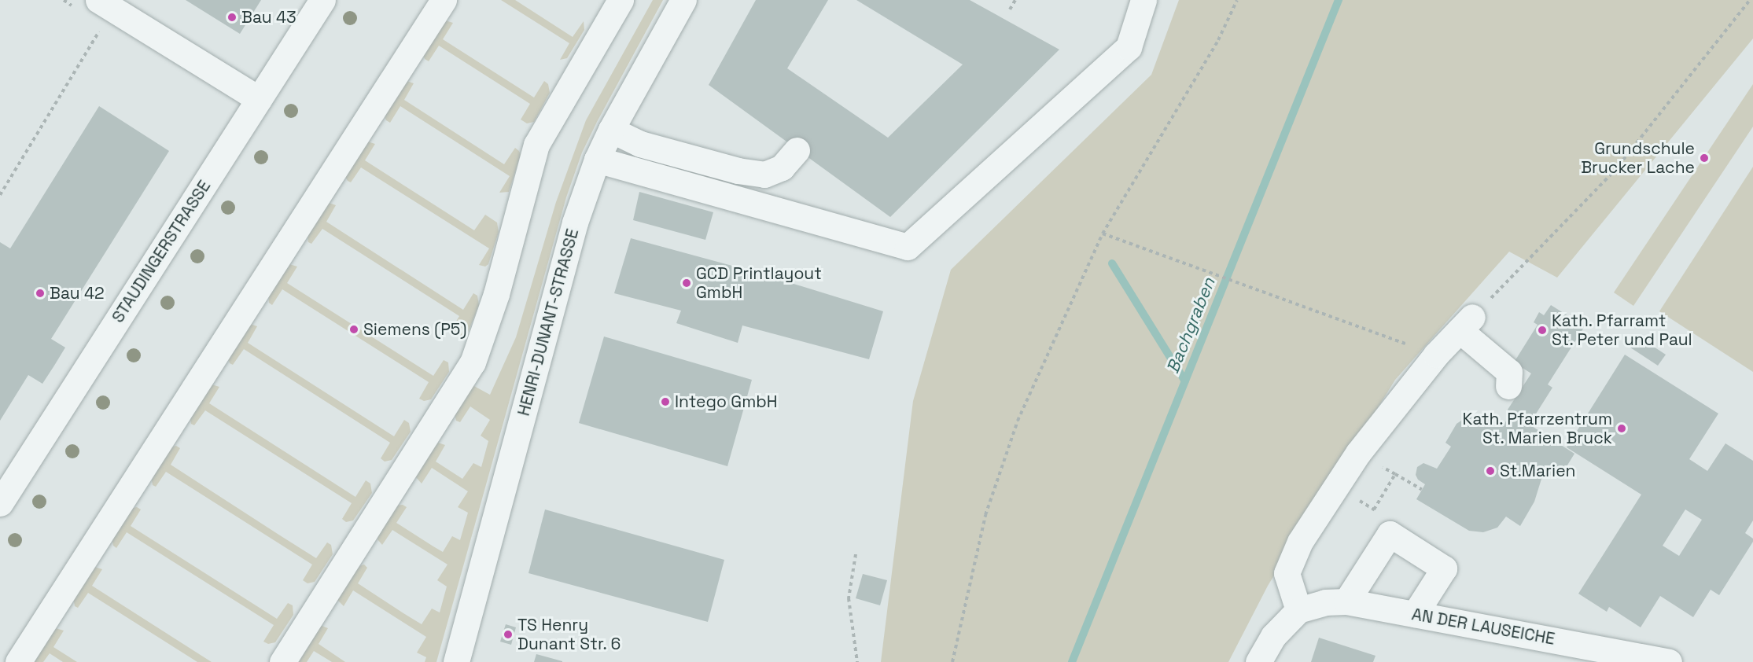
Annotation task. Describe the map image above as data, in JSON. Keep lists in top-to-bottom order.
{
  "streets": {
    "street": ["STAUDINGERSTRASSE", "HENRI-DUNANT-STRASSE", "AN DER LAUSEICHE"]
  },
  "water": ["Bachgraben"],
  "places": [
    "Bau 43",
    "Grundschule Brucker Lache",
    "GCD Printlayout GmbH",
    "Bau 42",
    "Siemens (P5)",
    "Kath. Pfarramt St. Peter und Paul",
    "Intego GmbH",
    "Kath. Pfarrzentrum St. Marien Bruck",
    "St.Marien",
    "TS Henry Dunant Str. 6"
  ]
}
